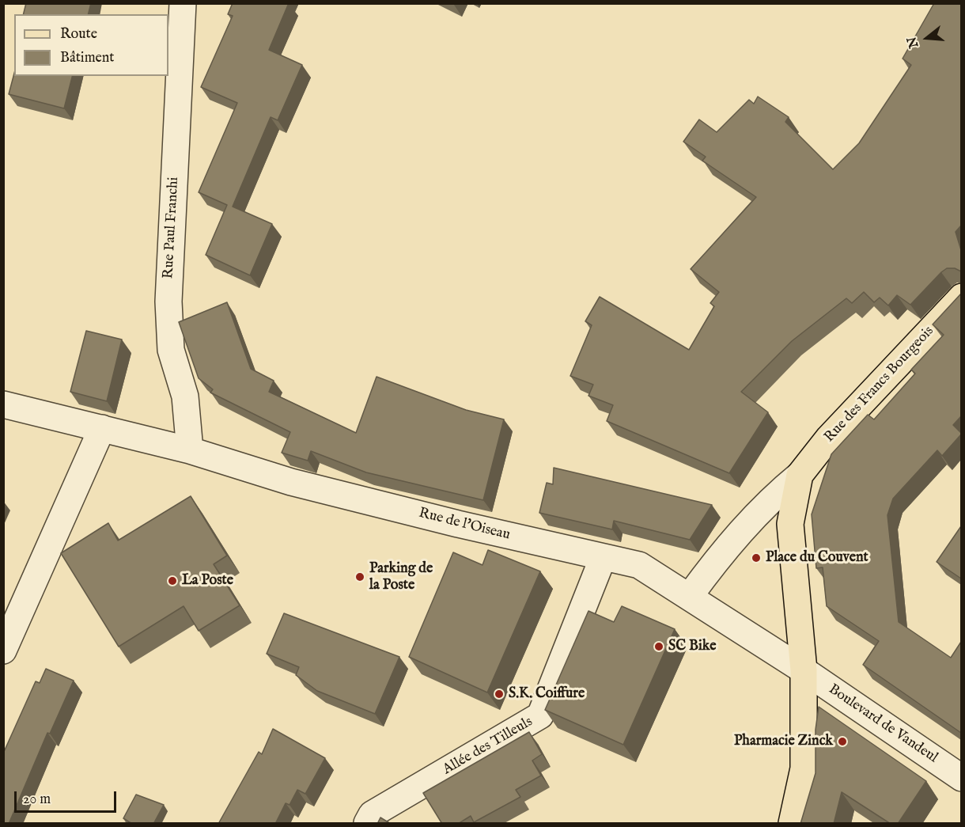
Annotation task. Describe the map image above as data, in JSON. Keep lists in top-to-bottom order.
{
  "streets": {
    "main road": ["Rue des Francs Bourgeois"],
    "street": [
      "Rue Paul Franchi",
      "Rue de l'Oiseau",
      "Boulevard de Vandeul",
      "Allée des Tilleuls"
    ]
  },
  "crossings": [
    ["Rue Paul Franchi", "Rue de l'Oiseau"],
    ["Rue des Francs Bourgeois", "Rue de l'Oiseau"],
    ["Rue des Francs Bourgeois", "Boulevard de Vandeul"],
    ["Rue de l'Oiseau", "Boulevard de Vandeul"],
    ["Rue de l'Oiseau", "Allée des Tilleuls"]
  ],
  "places": [
    "Place du Couvent",
    "Parking de la Poste",
    "La Poste",
    "SC Bike",
    "S.K. Coiffure",
    "Pharmacie Zinck"
  ],
  "legend": ["Route", "Bâtiment"],
  "scale_bar": "20 m",
  "north": "left"
}
